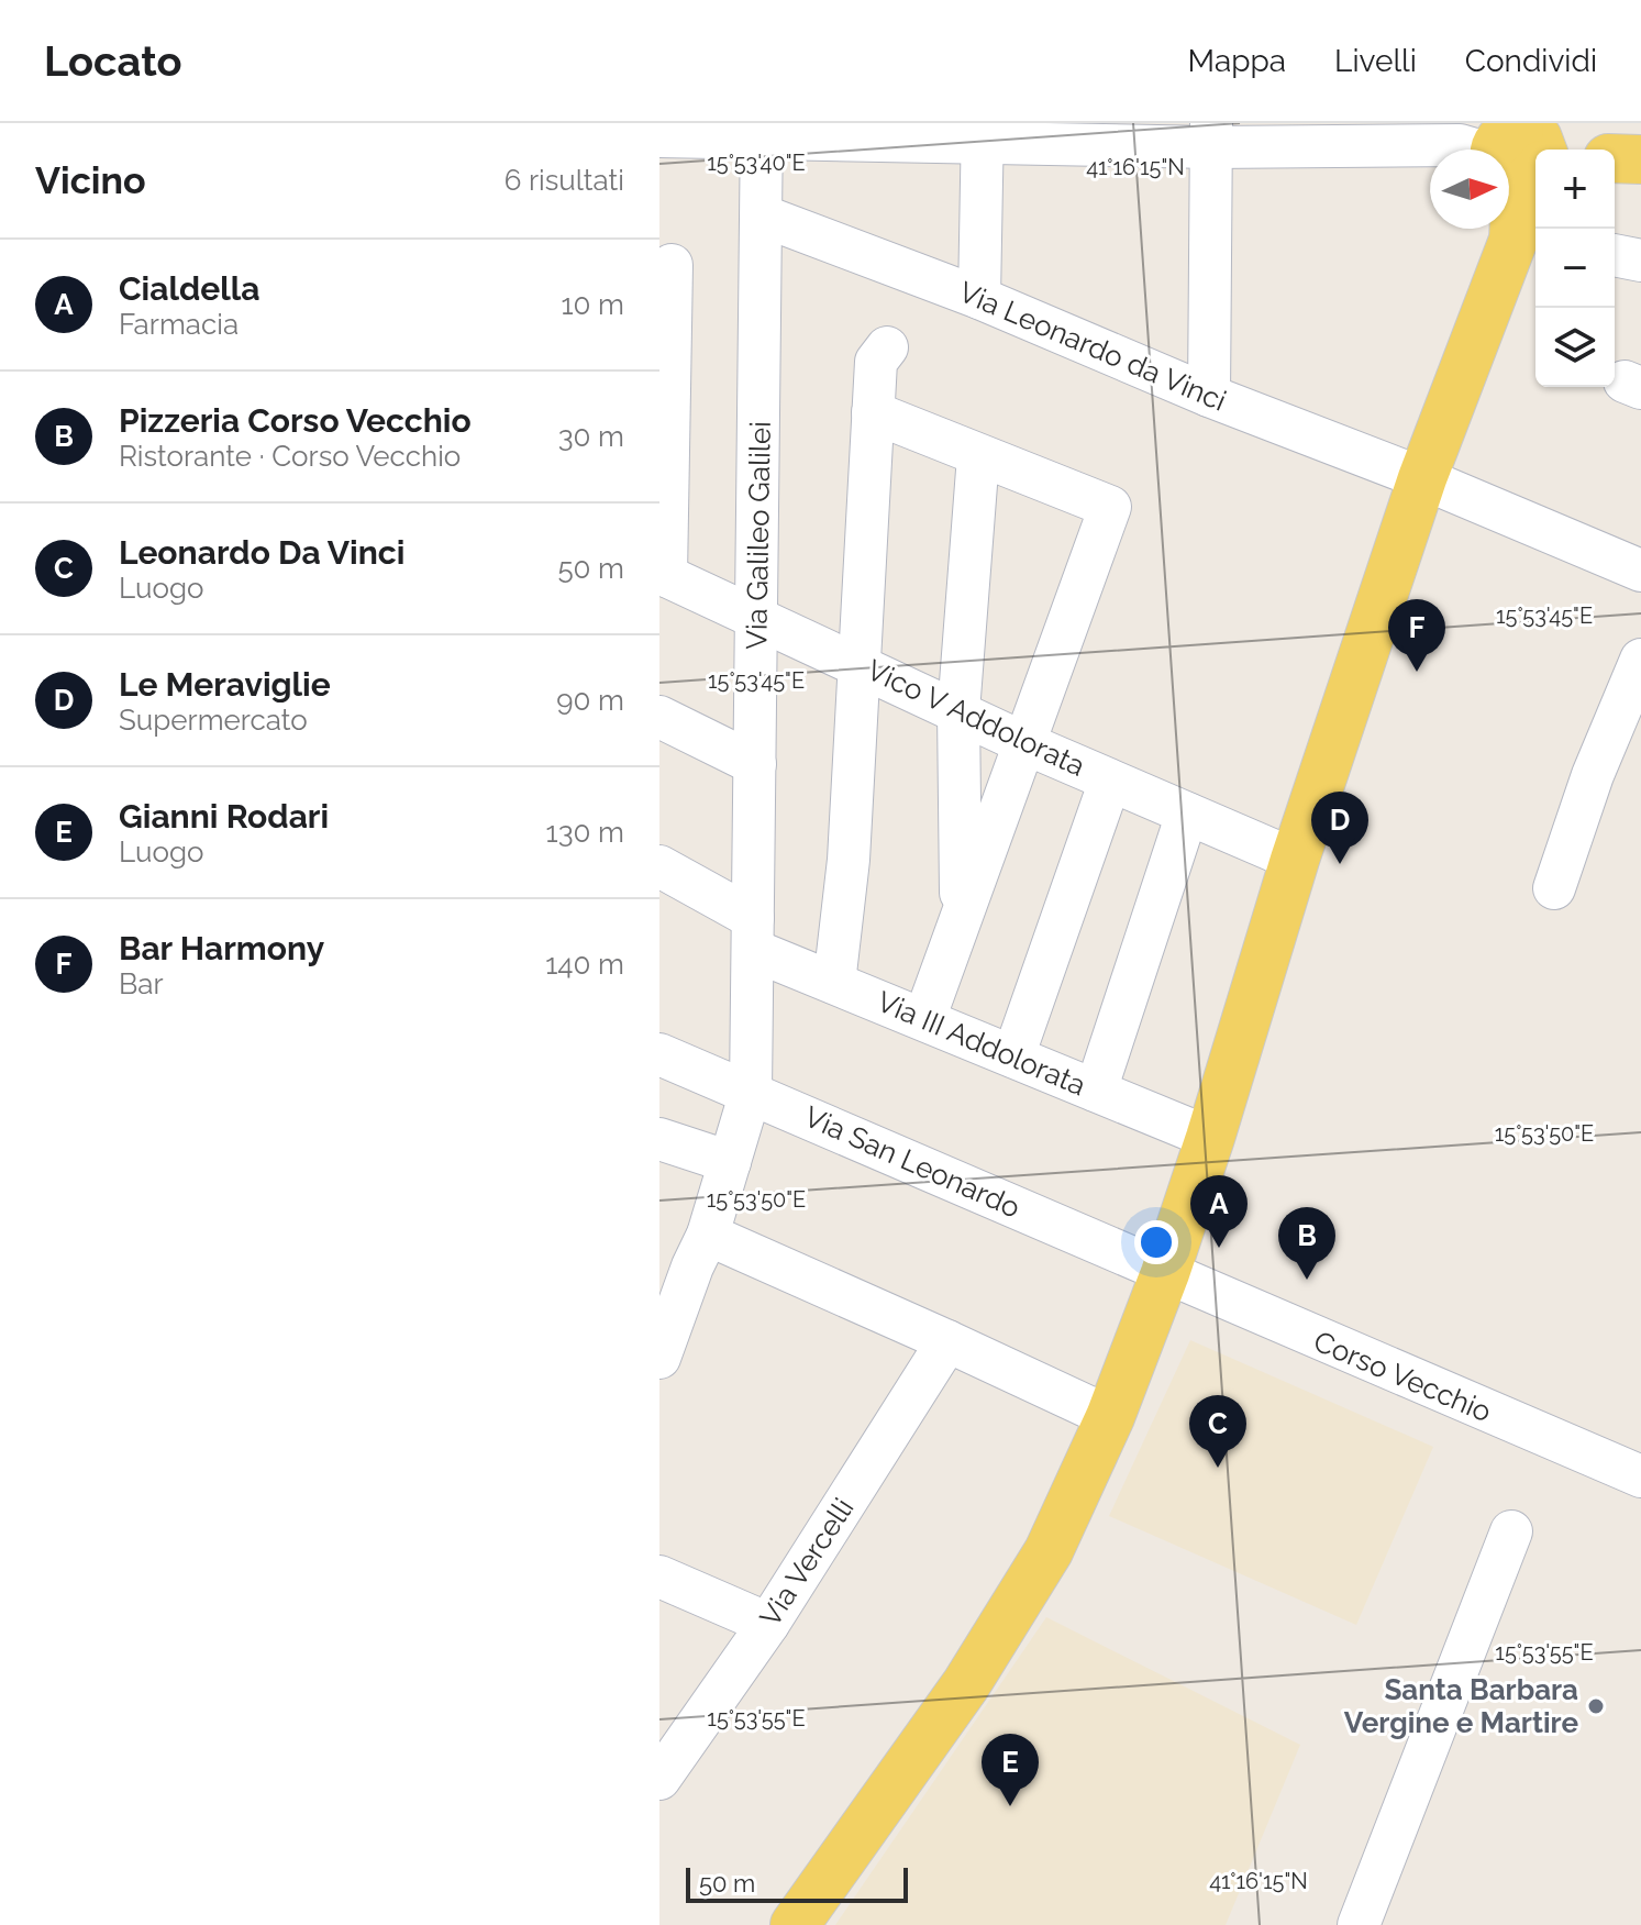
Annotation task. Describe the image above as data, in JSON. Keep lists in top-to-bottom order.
{
  "streets": {
    "street": [
      "Via Leonardo da Vinci",
      "Via Galileo Galilei",
      "Vico V Addolorata",
      "Via III Addolorata",
      "Via San Leonardo",
      "Corso Vecchio",
      "Via Vercelli"
    ]
  },
  "crossings": [
    ["Via Leonardo da Vinci", "Via Galileo Galilei"],
    ["Via Galileo Galilei", "Vico V Addolorata"],
    ["Via Galileo Galilei", "Via III Addolorata"],
    ["Via Galileo Galilei", "Via San Leonardo"],
    ["Via San Leonardo", "Corso Vecchio"]
  ],
  "places": ["Santa Barbara Vergine e Martire"],
  "scale_bar": "50 m",
  "north": "right",
  "page": {
    "header": "Locato",
    "nav": ["Mappa", "Livelli", "Condividi"],
    "heading": ["Vicino", "6 risultati"],
    "map_buttons": ["+", "−"],
    "list": [
      {
        "mark": "A",
        "name": "Cialdella",
        "note": "Farmacia",
        "value": "10 m"
      },
      {
        "mark": "B",
        "name": "Pizzeria Corso Vecchio",
        "note": "Ristorante · Corso Vecchio",
        "value": "30 m"
      },
      {
        "mark": "C",
        "name": "Leonardo Da Vinci",
        "note": "Luogo",
        "value": "50 m"
      },
      {
        "mark": "D",
        "name": "Le Meraviglie",
        "note": "Supermercato",
        "value": "90 m"
      },
      {
        "mark": "E",
        "name": "Gianni Rodari",
        "note": "Luogo",
        "value": "130 m"
      },
      {
        "mark": "F",
        "name": "Bar Harmony",
        "note": "Bar",
        "value": "140 m"
      }
    ],
    "pins": [
      "F",
      "D",
      "A",
      "B",
      "C",
      "E"
    ],
    "scale": "50 m"
  },
  "coordinates": [
    "15°53'40\"E",
    "41°16'15\"N",
    "15°53'45\"E",
    "15°53'50\"E",
    "15°53'55\"E"
  ]
}
